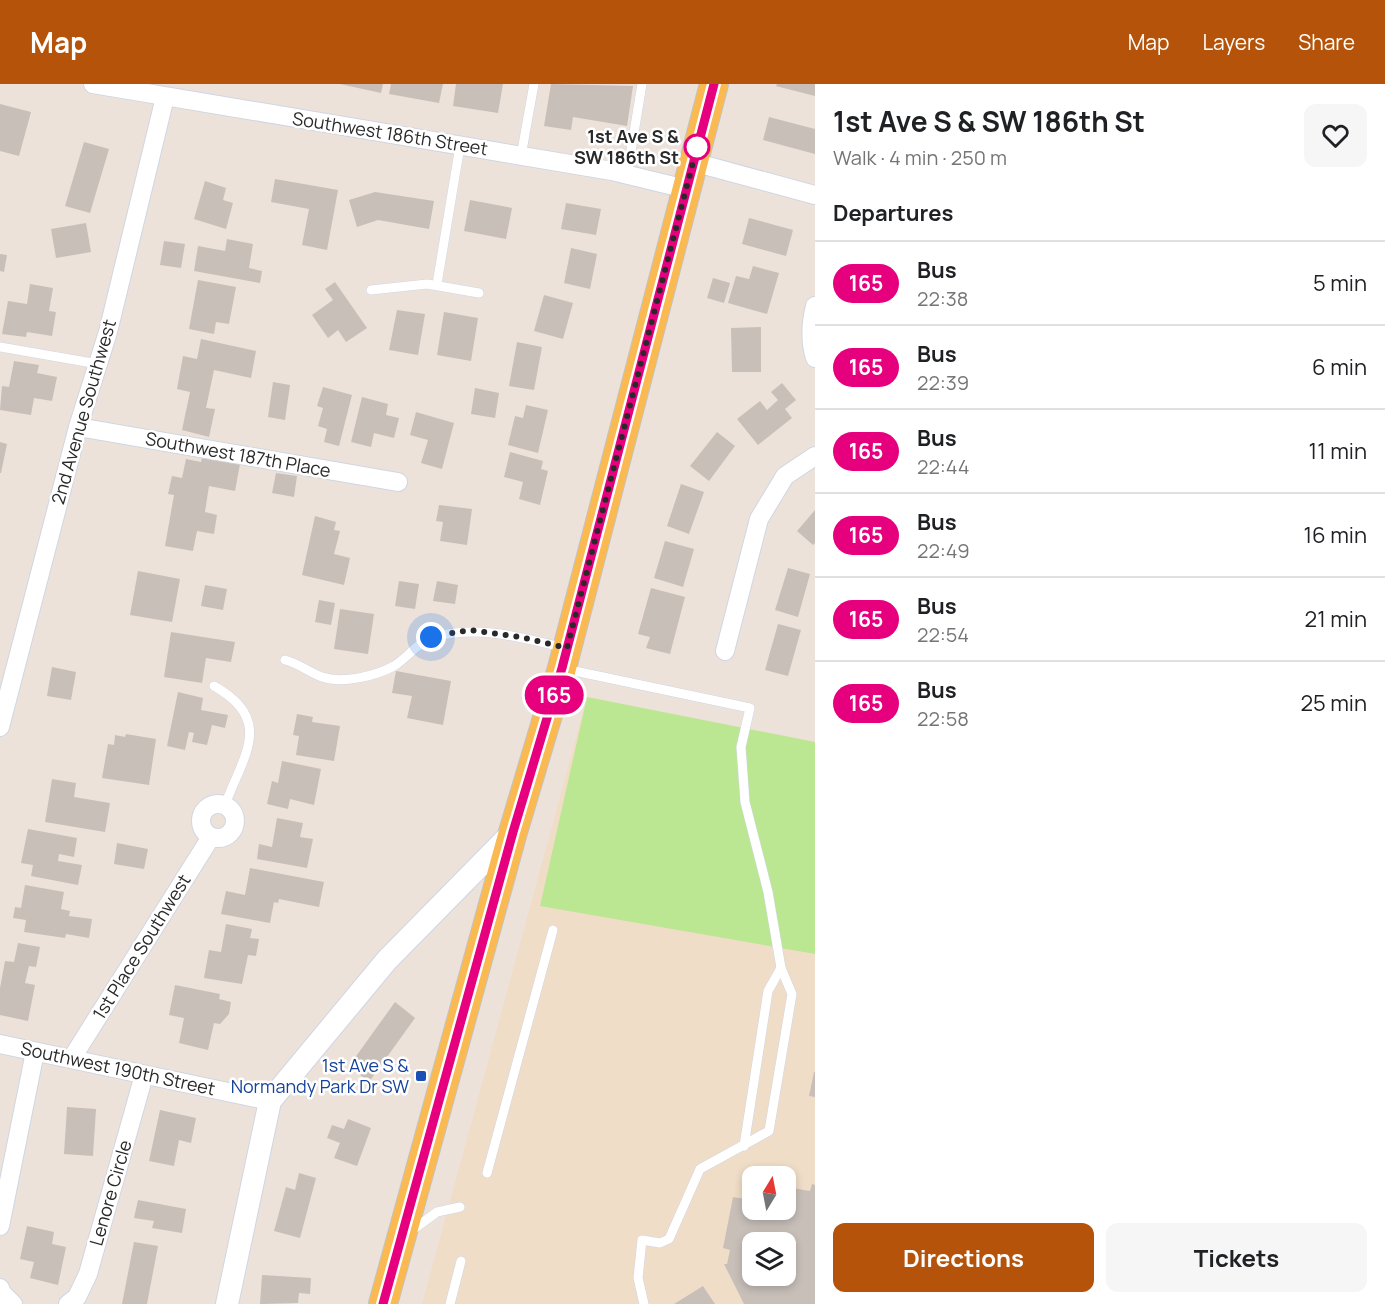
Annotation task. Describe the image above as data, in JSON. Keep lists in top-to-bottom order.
{
  "streets": {
    "street": [
      "Southwest 186th Street",
      "2nd Avenue Southwest",
      "Southwest 187th Place",
      "1st Place Southwest",
      "Southwest 190th Street",
      "Lenore Circle"
    ]
  },
  "crossings": [
    ["Southwest 186th Street", "2nd Avenue Southwest"],
    ["2nd Avenue Southwest", "Southwest 187th Place"],
    ["1st Place Southwest", "Southwest 190th Street"],
    ["Southwest 190th Street", "Lenore Circle"]
  ],
  "places": {
    "other": ["1st Ave S & SW 186th St"],
    "transit": ["1st Ave S & Normandy Park Dr SW"]
  },
  "lines": ["bus line 165"],
  "north": "top",
  "page": {
    "header": "Map",
    "nav": ["Map", "Layers", "Share"],
    "on_map": "165",
    "heading": [
      ["1st Ave S & SW 186th St", "Walk · 4 min · 250 m"],
      "Departures"
    ],
    "list": [
      {
        "mark": "165",
        "name": "Bus",
        "note": "22:38",
        "value": "5 min"
      },
      {
        "mark": "165",
        "name": "Bus",
        "note": "22:39",
        "value": "6 min"
      },
      {
        "mark": "165",
        "name": "Bus",
        "note": "22:44",
        "value": "11 min"
      },
      {
        "mark": "165",
        "name": "Bus",
        "note": "22:49",
        "value": "16 min"
      },
      {
        "mark": "165",
        "name": "Bus",
        "note": "22:54",
        "value": "21 min"
      },
      {
        "mark": "165",
        "name": "Bus",
        "note": "22:58",
        "value": "25 min"
      }
    ],
    "buttons": ["Directions", "Tickets"]
  }
}
